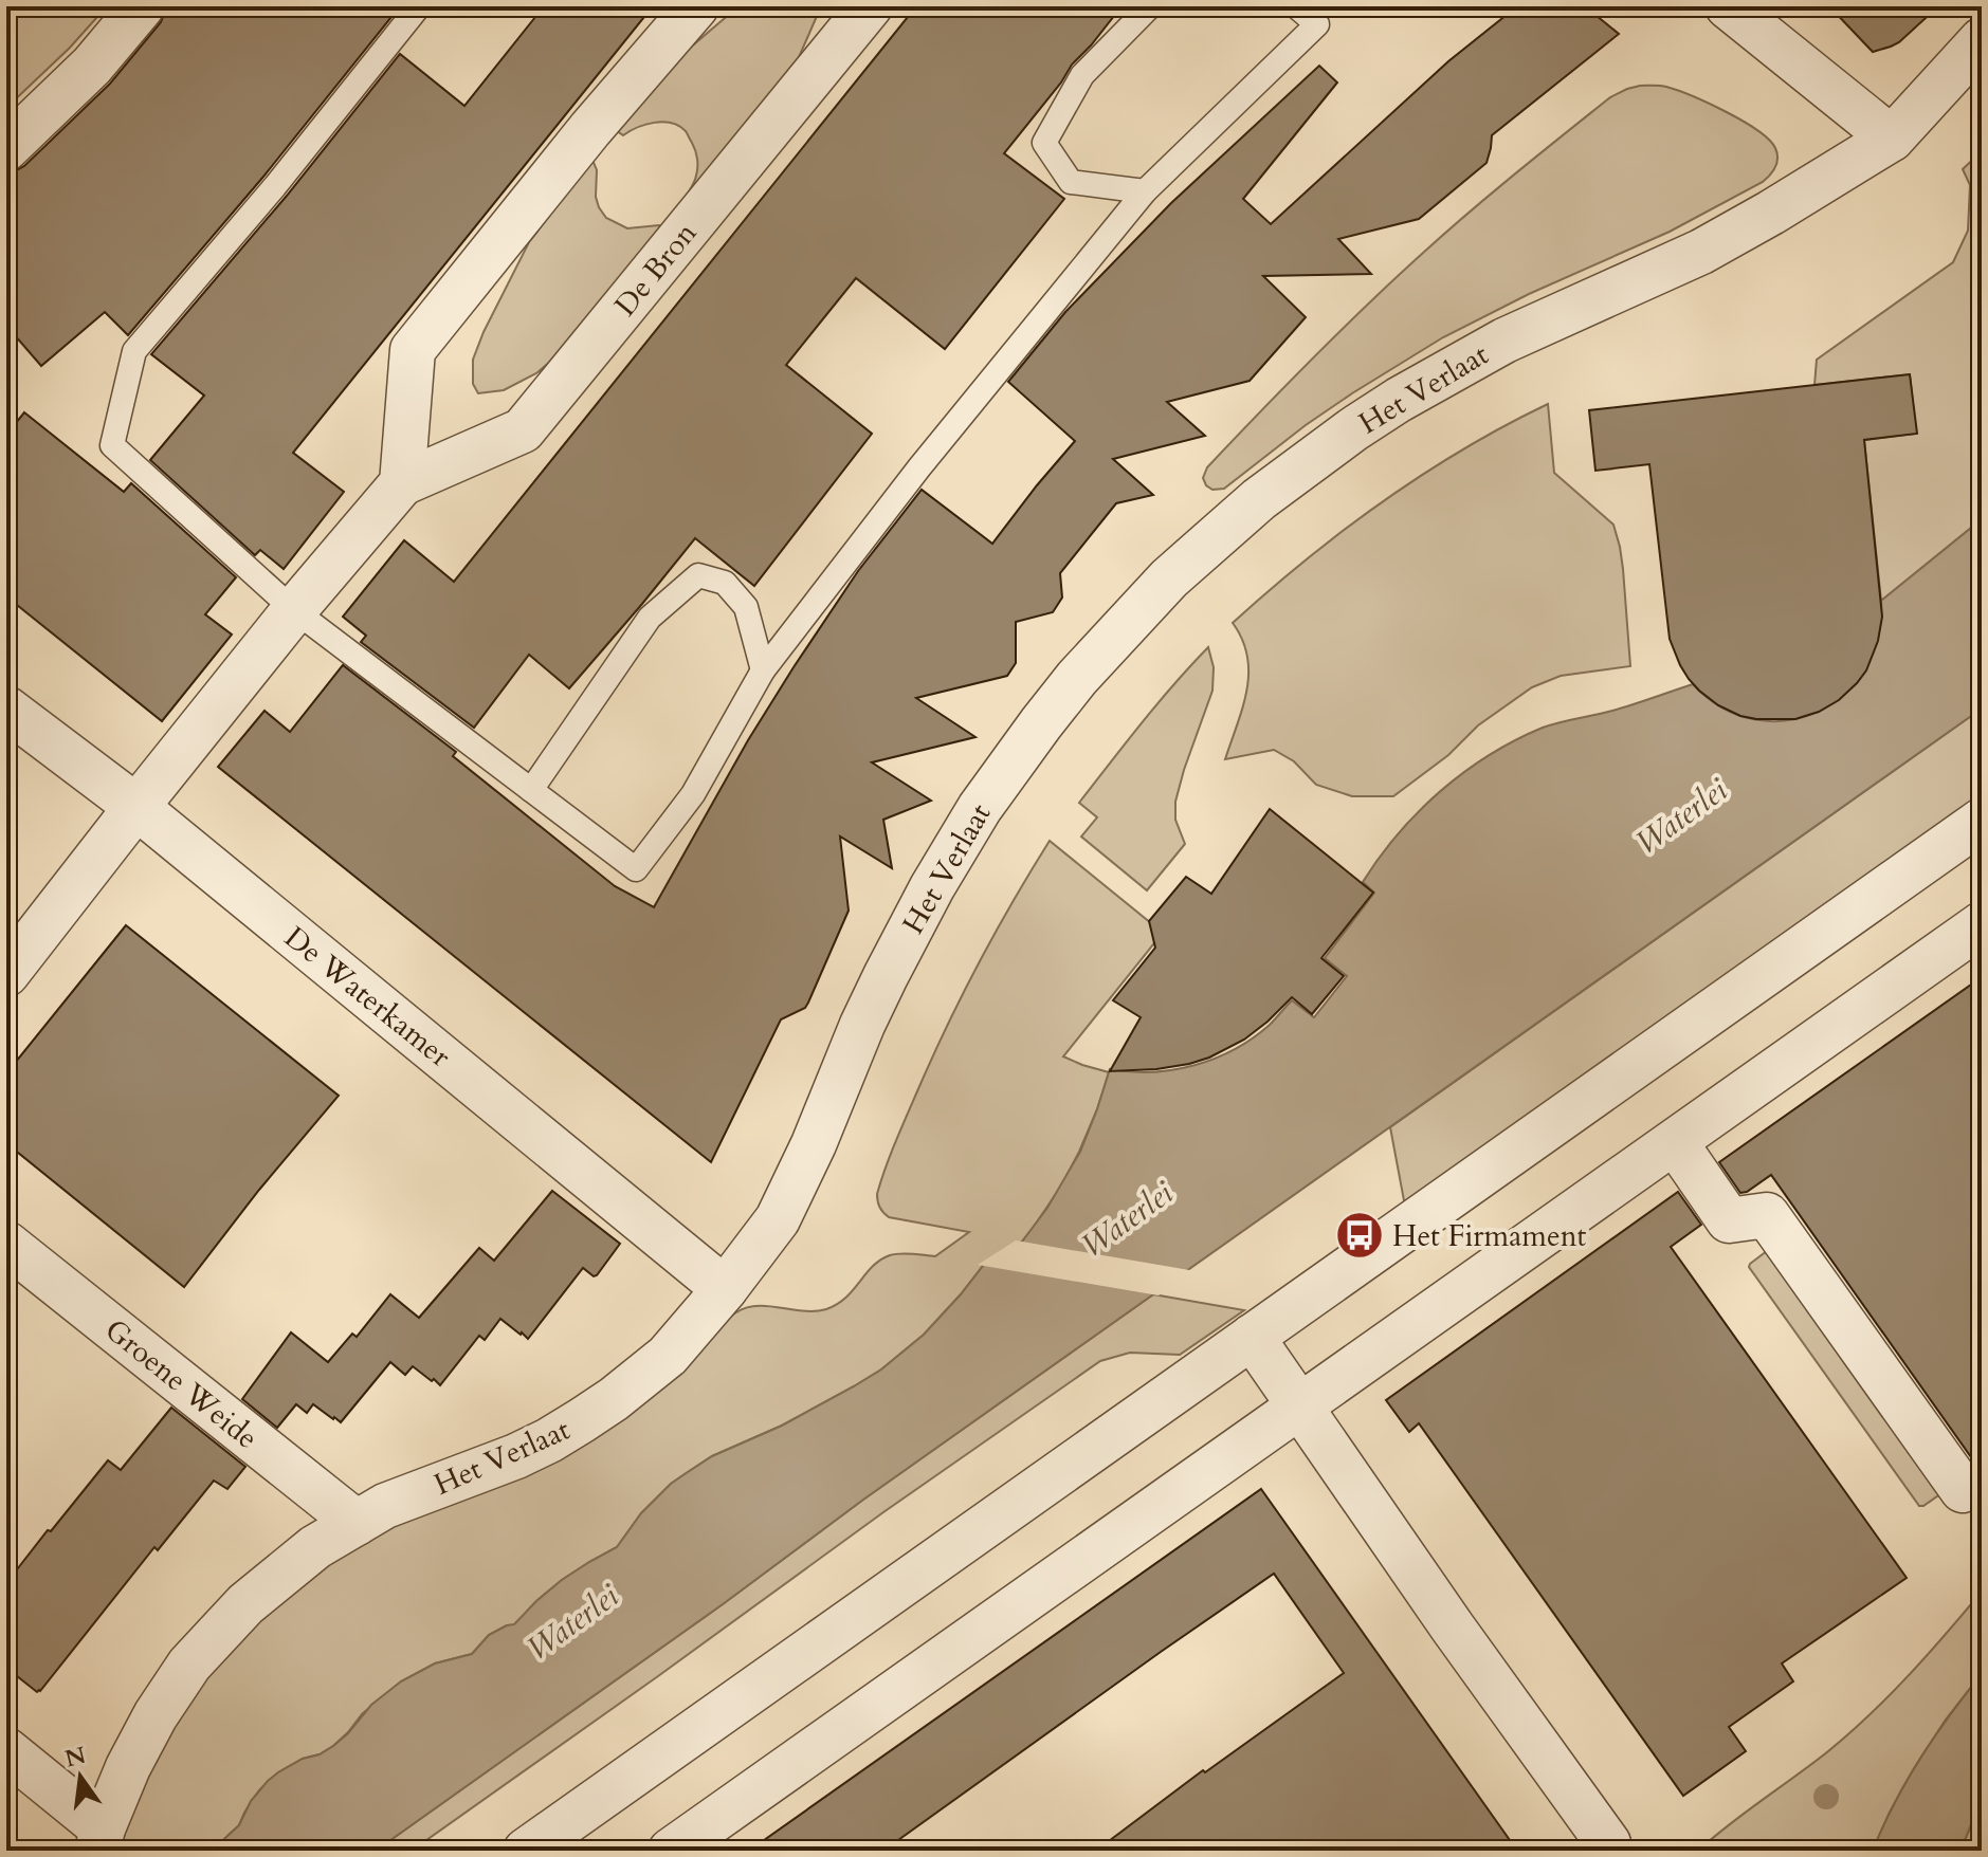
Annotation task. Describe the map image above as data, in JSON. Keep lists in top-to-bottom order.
{
  "streets": {
    "street": [
      "De Bron",
      "Het Verlaat",
      "De Waterkamer",
      "Groene Weide"
    ]
  },
  "crossings": [
    ["De Bron", "De Waterkamer"],
    ["Het Verlaat", "De Waterkamer"],
    ["Het Verlaat", "Groene Weide"]
  ],
  "water": ["Waterlei"],
  "places": {
    "bus stop": ["Het Firmament"]
  },
  "north": "top"
}
